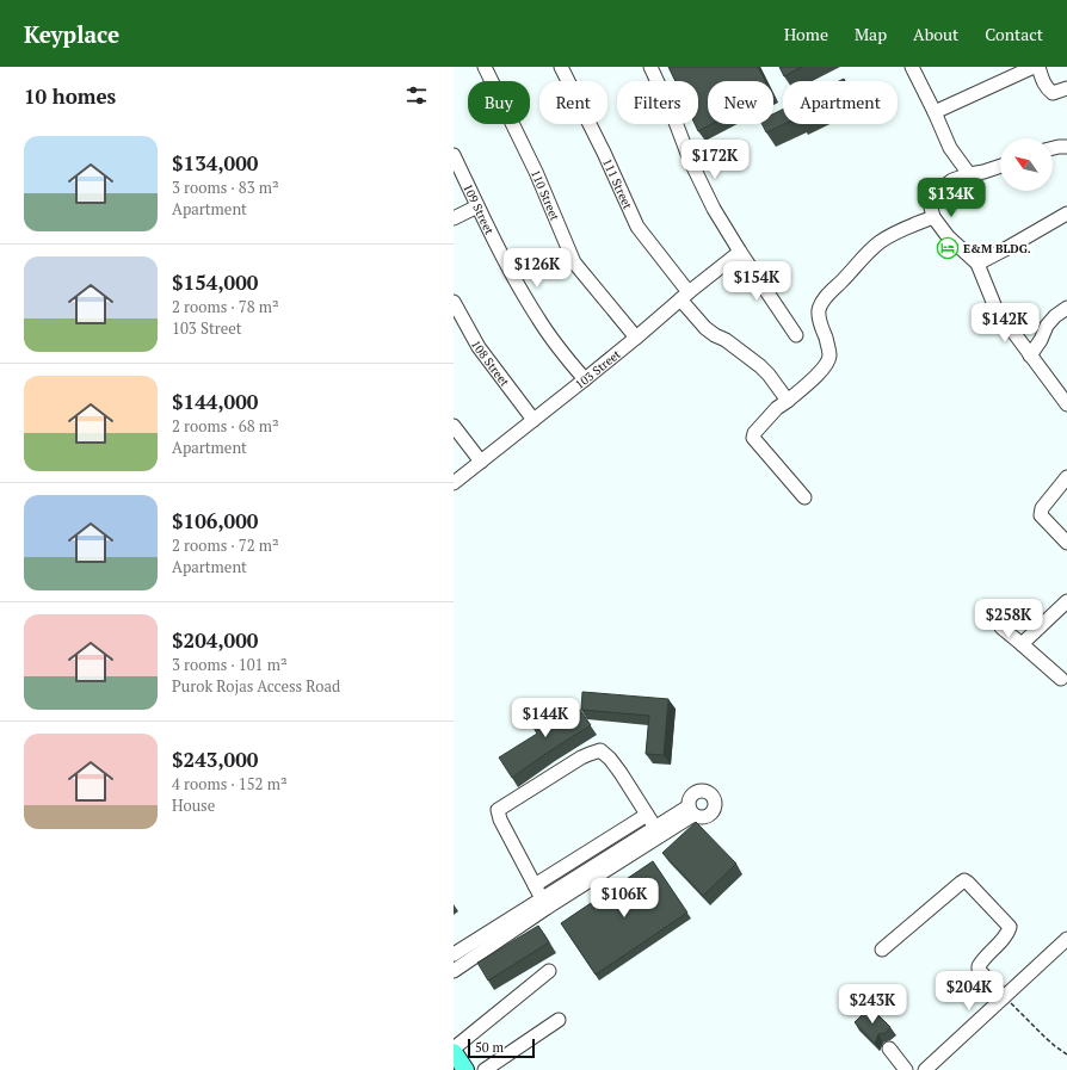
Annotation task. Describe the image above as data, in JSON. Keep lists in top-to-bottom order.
{
  "streets": {
    "street": [
      "111 Street",
      "110 Street",
      "109 Street",
      "108 Street",
      "103 Street"
    ]
  },
  "crossings": [
    ["111 Street", "103 Street"],
    ["110 Street", "103 Street"],
    ["109 Street", "103 Street"],
    ["108 Street", "103 Street"]
  ],
  "places": {
    "hotel": ["E&M BLDG."]
  },
  "scale_bar": "50 m",
  "north": "top left",
  "page": {
    "header": "Keyplace",
    "nav": [
      "Home",
      "Map",
      "About",
      "Contact"
    ],
    "heading": "10 homes",
    "chip": [
      "Buy",
      "Rent",
      "Filters",
      "New",
      "Apartment"
    ],
    "list": [
      {
        "name": "$134,000",
        "note": "3 rooms · 83 m² · Apartment"
      },
      {
        "name": "$154,000",
        "note": "2 rooms · 78 m² · 103 Street"
      },
      {
        "name": "$144,000",
        "note": "2 rooms · 68 m² · Apartment"
      },
      {
        "name": "$106,000",
        "note": "2 rooms · 72 m² · Apartment"
      },
      {
        "name": "$204,000",
        "note": "3 rooms · 101 m² · Purok Rojas Access Road"
      },
      {
        "name": "$243,000",
        "note": "4 rooms · 152 m² · House"
      }
    ],
    "price": [
      "$172K",
      "$134K",
      "$126K",
      "$154K",
      "$142K",
      "$258K",
      "$144K",
      "$106K",
      "$204K",
      "$243K"
    ],
    "scale": "50 m"
  }
}
